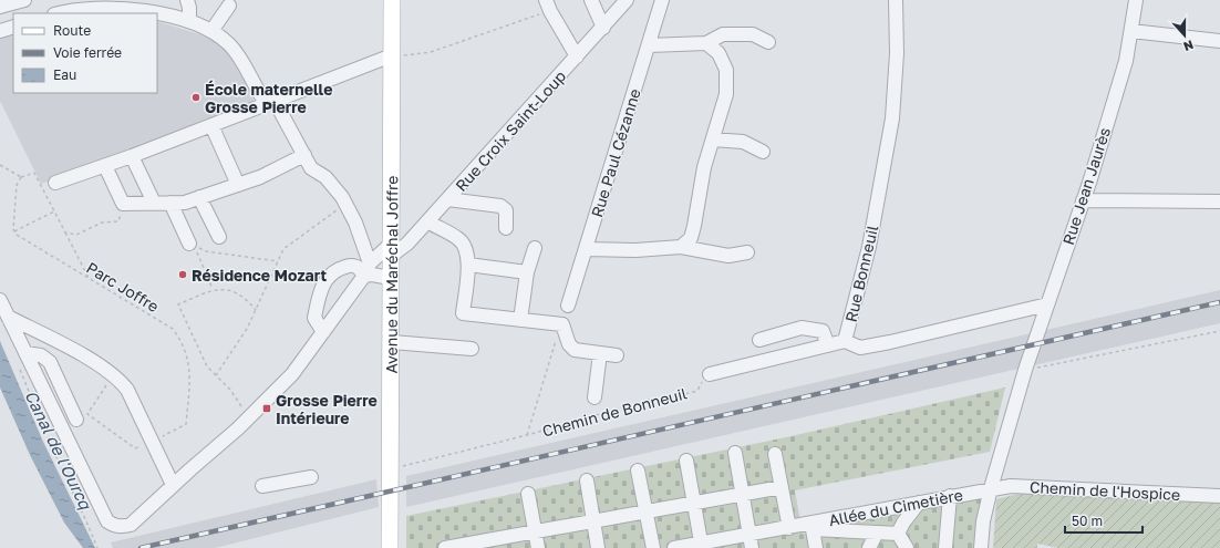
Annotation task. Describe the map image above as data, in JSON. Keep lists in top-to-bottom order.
{
  "streets": {
    "main road": ["Avenue du Maréchal Joffre"],
    "street": [
      "Rue Croix Saint-Loup",
      "Rue Paul Cézanne",
      "Rue Jean Jaurès",
      "Rue Bonneuil",
      "Chemin de l'Hospice",
      "Allée du Cimetière"
    ],
    "path": ["Parc Joffre", "Chemin de Bonneuil"]
  },
  "crossings": [
    ["Rue Croix Saint-Loup", "Avenue du Maréchal Joffre"],
    ["Rue Jean Jaurès", "Rue Bonneuil"],
    ["Rue Jean Jaurès", "Chemin de l'Hospice"],
    ["Rue Jean Jaurès", "Allée du Cimetière"],
    ["Chemin de l'Hospice", "Allée du Cimetière"]
  ],
  "water": ["Canal de l'Ourcq"],
  "places": {
    "other": ["École maternelle Grosse Pierre", "Résidence Mozart"],
    "transit": ["Grosse Pierre Intérieure"]
  },
  "legend": ["Route", "Voie ferrée", "Eau"],
  "scale_bar": "50 m",
  "north": "bottom"
}
